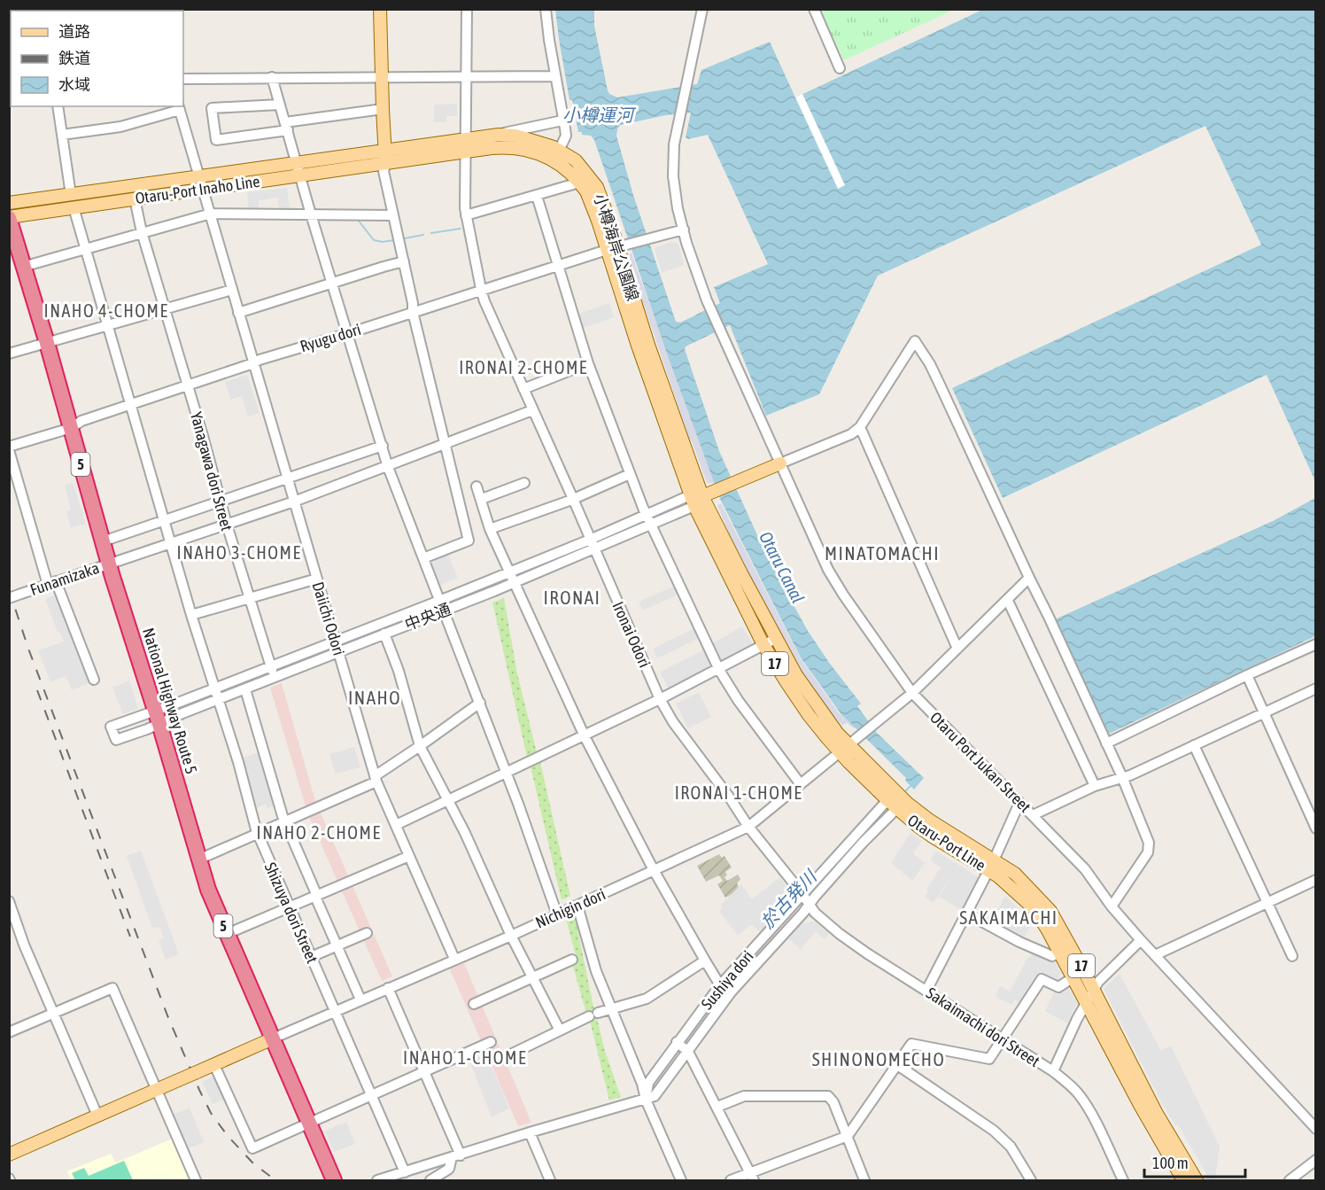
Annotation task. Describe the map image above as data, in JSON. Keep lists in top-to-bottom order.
{
  "streets": {
    "highway": ["5", "National Highway Route 5"],
    "main road": [
      "Otaru-Port Inaho Line",
      "小樽海岸公園線",
      "17",
      "Otaru-Port Line"
    ],
    "street": [
      "Ryugu dori",
      "Yanagawa dori Street",
      "Funamizaka",
      "中央通",
      "Daiichi Odori",
      "Ironai Odori",
      "Otaru Port Jukan Street",
      "Nichigin dori",
      "Shizuya dori Street",
      "Sushiya dori",
      "Sakaimachi dori Street"
    ]
  },
  "crossings": [
    ["Otaru-Port Inaho Line", "小樽海岸公園線"],
    ["Otaru-Port Inaho Line", "Yanagawa dori Street"],
    ["Otaru-Port Inaho Line", "Daiichi Odori"],
    ["Otaru-Port Inaho Line", "National Highway Route 5"],
    ["Otaru-Port Inaho Line", "Shizuya dori Street"],
    ["小樽海岸公園線", "Ryugu dori"],
    ["小樽海岸公園線", "中央通"],
    ["小樽海岸公園線", "Ironai Odori"],
    ["小樽海岸公園線", "Otaru-Port Line"],
    ["Ryugu dori", "Yanagawa dori Street"],
    ["Ryugu dori", "Daiichi Odori"],
    ["Ryugu dori", "Ironai Odori"],
    ["Ryugu dori", "National Highway Route 5"],
    ["Ryugu dori", "Otaru Port Jukan Street"],
    ["Ryugu dori", "Shizuya dori Street"],
    ["Yanagawa dori Street", "Funamizaka"],
    ["Yanagawa dori Street", "中央通"],
    ["Funamizaka", "Daiichi Odori"],
    ["Funamizaka", "Ironai Odori"],
    ["Funamizaka", "National Highway Route 5"],
    ["Funamizaka", "Shizuya dori Street"],
    ["中央通", "Daiichi Odori"],
    ["中央通", "Ironai Odori"],
    ["中央通", "National Highway Route 5"],
    ["中央通", "Otaru-Port Line"],
    ["中央通", "Shizuya dori Street"],
    ["Daiichi Odori", "Nichigin dori"],
    ["Ironai Odori", "Nichigin dori"],
    ["Ironai Odori", "Sushiya dori"],
    ["Ironai Odori", "Sakaimachi dori Street"],
    ["National Highway Route 5", "Nichigin dori"],
    ["Otaru Port Jukan Street", "Nichigin dori"],
    ["Otaru-Port Line", "Nichigin dori"],
    ["Otaru-Port Line", "Sushiya dori"],
    ["Nichigin dori", "Shizuya dori Street"],
    ["Shizuya dori Street", "Sushiya dori"],
    ["Sushiya dori", "Sakaimachi dori Street"]
  ],
  "districts": [
    "INAHO 4-CHOME",
    "IRONAI 2-CHOME",
    "INAHO 3-CHOME",
    "MINATOMACHI",
    "IRONAI",
    "INAHO",
    "IRONAI 1-CHOME",
    "INAHO 2-CHOME",
    "SAKAIMACHI",
    "INAHO 1-CHOME",
    "SHINONOMECHO"
  ],
  "water": ["小樽運河", "Otaru Canal", "於古発川"],
  "legend": ["道路", "鉄道", "水域"],
  "scale_bar": "100 m"
}
